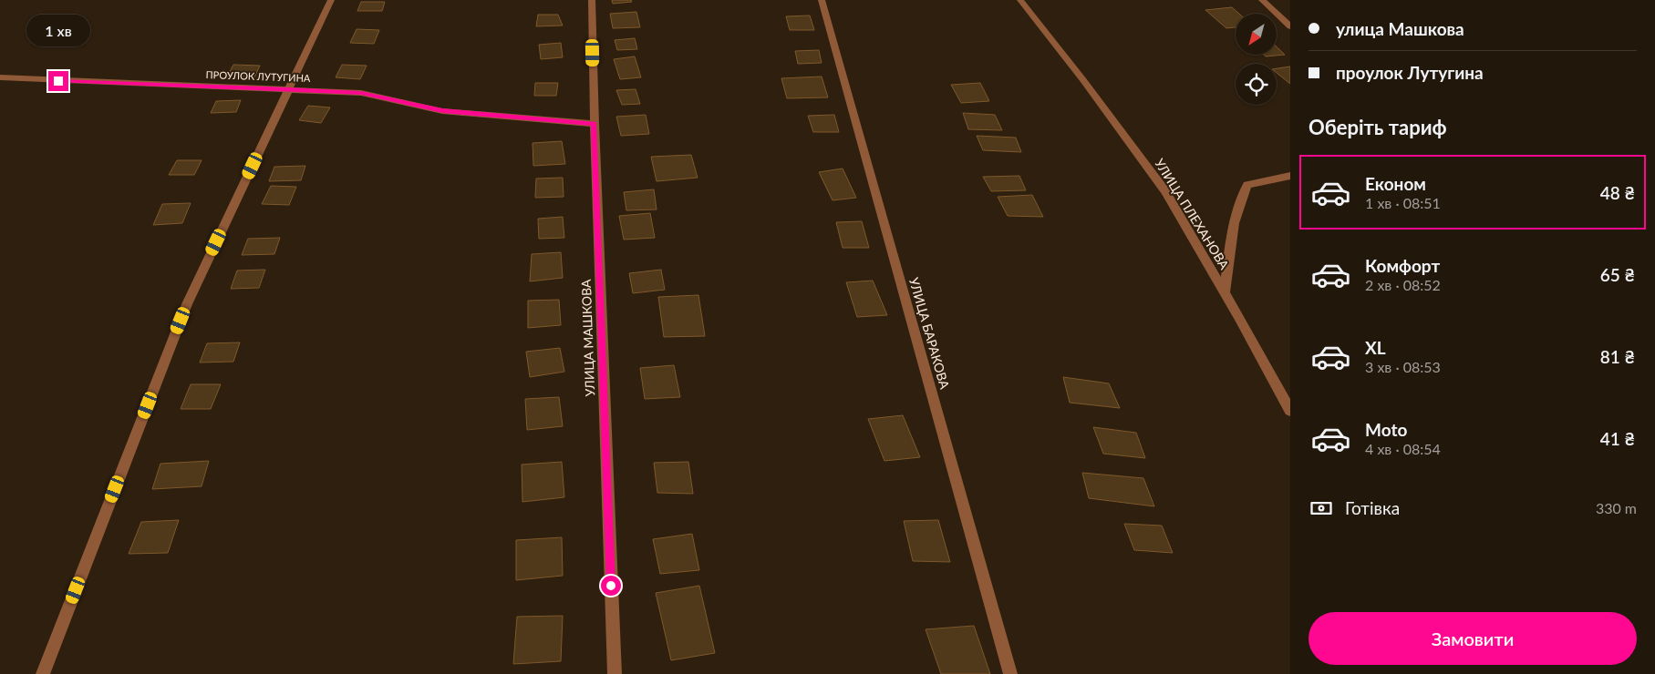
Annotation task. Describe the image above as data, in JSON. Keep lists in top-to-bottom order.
{
  "streets": {
    "street": [
      "ПРОУЛОК ЛУТУГИНА",
      "УЛИЦА ПЛЕХАНОВА",
      "УЛИЦА БАРАКОВА",
      "УЛИЦА МАШКОВА"
    ]
  },
  "crossings": [
    ["ПРОУЛОК ЛУТУГИНА", "УЛИЦА МАШКОВА"]
  ],
  "north": "bottom left",
  "page": {
    "banner": ["улица Машкова", "проулок Лутугина"],
    "bubble": "1 хв",
    "heading": "Оберіть тариф",
    "list": [
      {
        "name": "Економ",
        "note": "1 хв · 08:51",
        "value": "48 ₴"
      },
      {
        "name": "Комфорт",
        "note": "2 хв · 08:52",
        "value": "65 ₴"
      },
      {
        "name": "XL",
        "note": "3 хв · 08:53",
        "value": "81 ₴"
      },
      {
        "name": "Moto",
        "note": "4 хв · 08:54",
        "value": "41 ₴"
      }
    ],
    "pay": ["Готівка", "330 m"],
    "buttons": "Замовити"
  }
}
